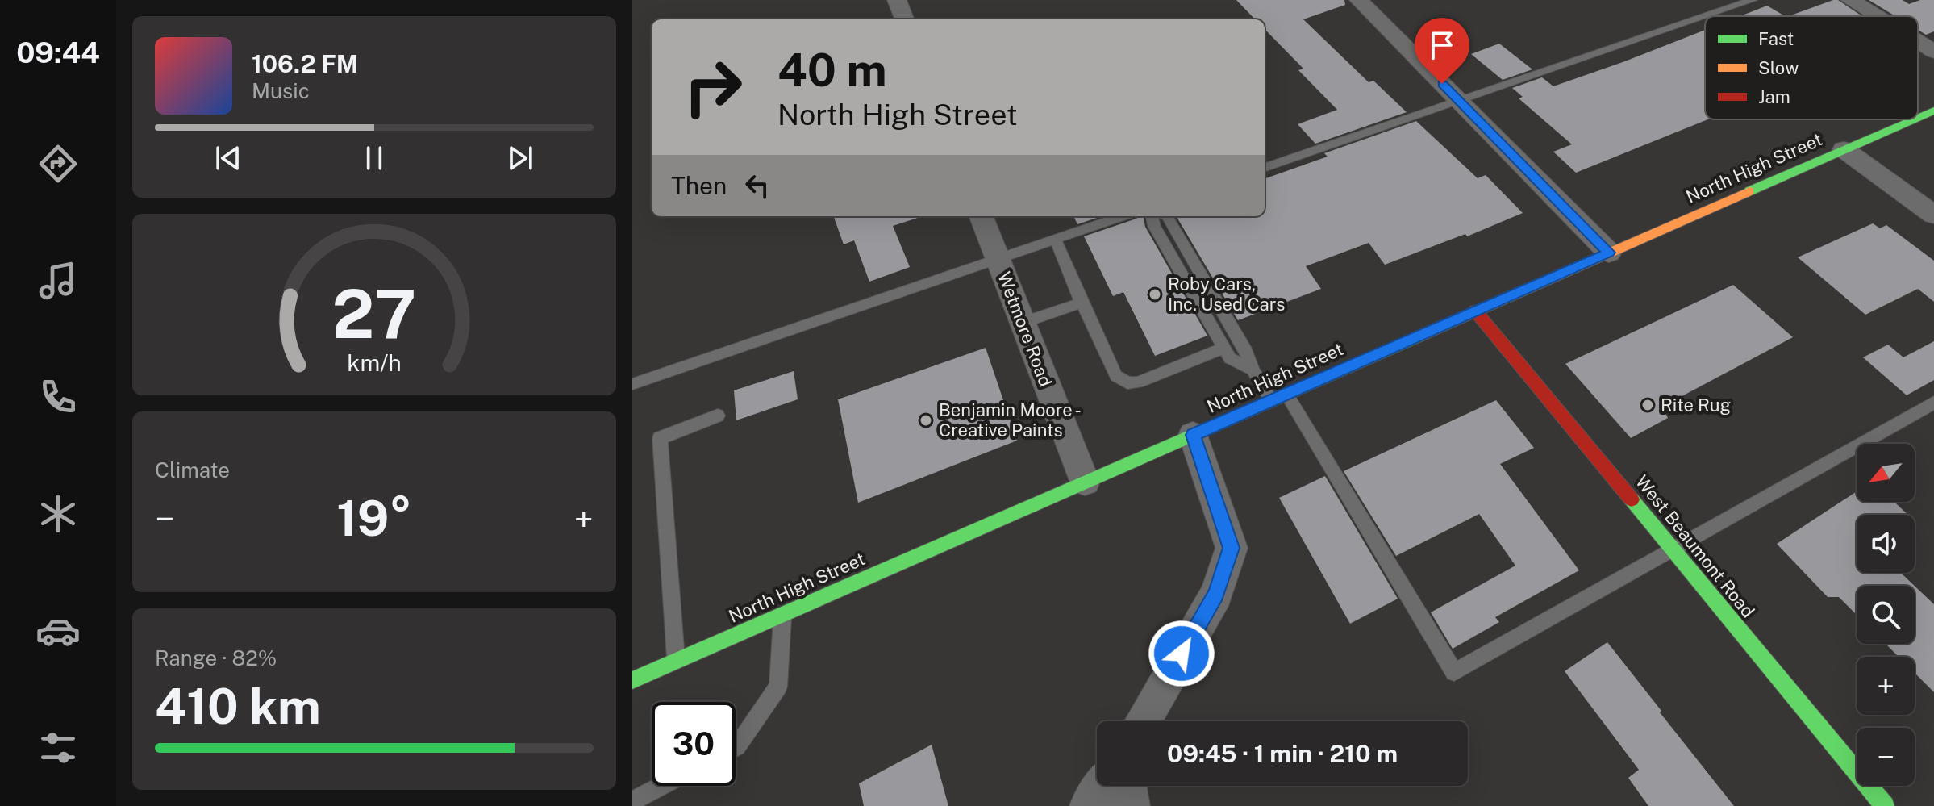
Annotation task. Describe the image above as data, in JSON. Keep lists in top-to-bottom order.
{
  "streets": {
    "main road": ["North High Street", "West Beaumont Road"],
    "street": ["Wetmore Road"]
  },
  "crossings": [
    ["North High Street", "Wetmore Road"],
    ["North High Street", "West Beaumont Road"]
  ],
  "places": ["Roby Cars, Inc. Used Cars", "Rite Rug", "Benjamin Moore - Creative Paints"],
  "legend": ["Fast", "Slow", "Jam"],
  "north": "bottom left",
  "page": {
    "tabs": "09:44",
    "turn": ["40 m", "North High Street"],
    "song": ["106.2 FM", "Music"],
    "then": "Then",
    "tile": [
      "Climate",
      ["Range · 82%", "410 km"]
    ],
    "map_buttons": ["+", "−"],
    "heat": ["−", "19°", "+"],
    "limit": "30",
    "trip": "09:45 · 1 min · 210 m",
    "gauge": ["27", "km/h"]
  }
}
